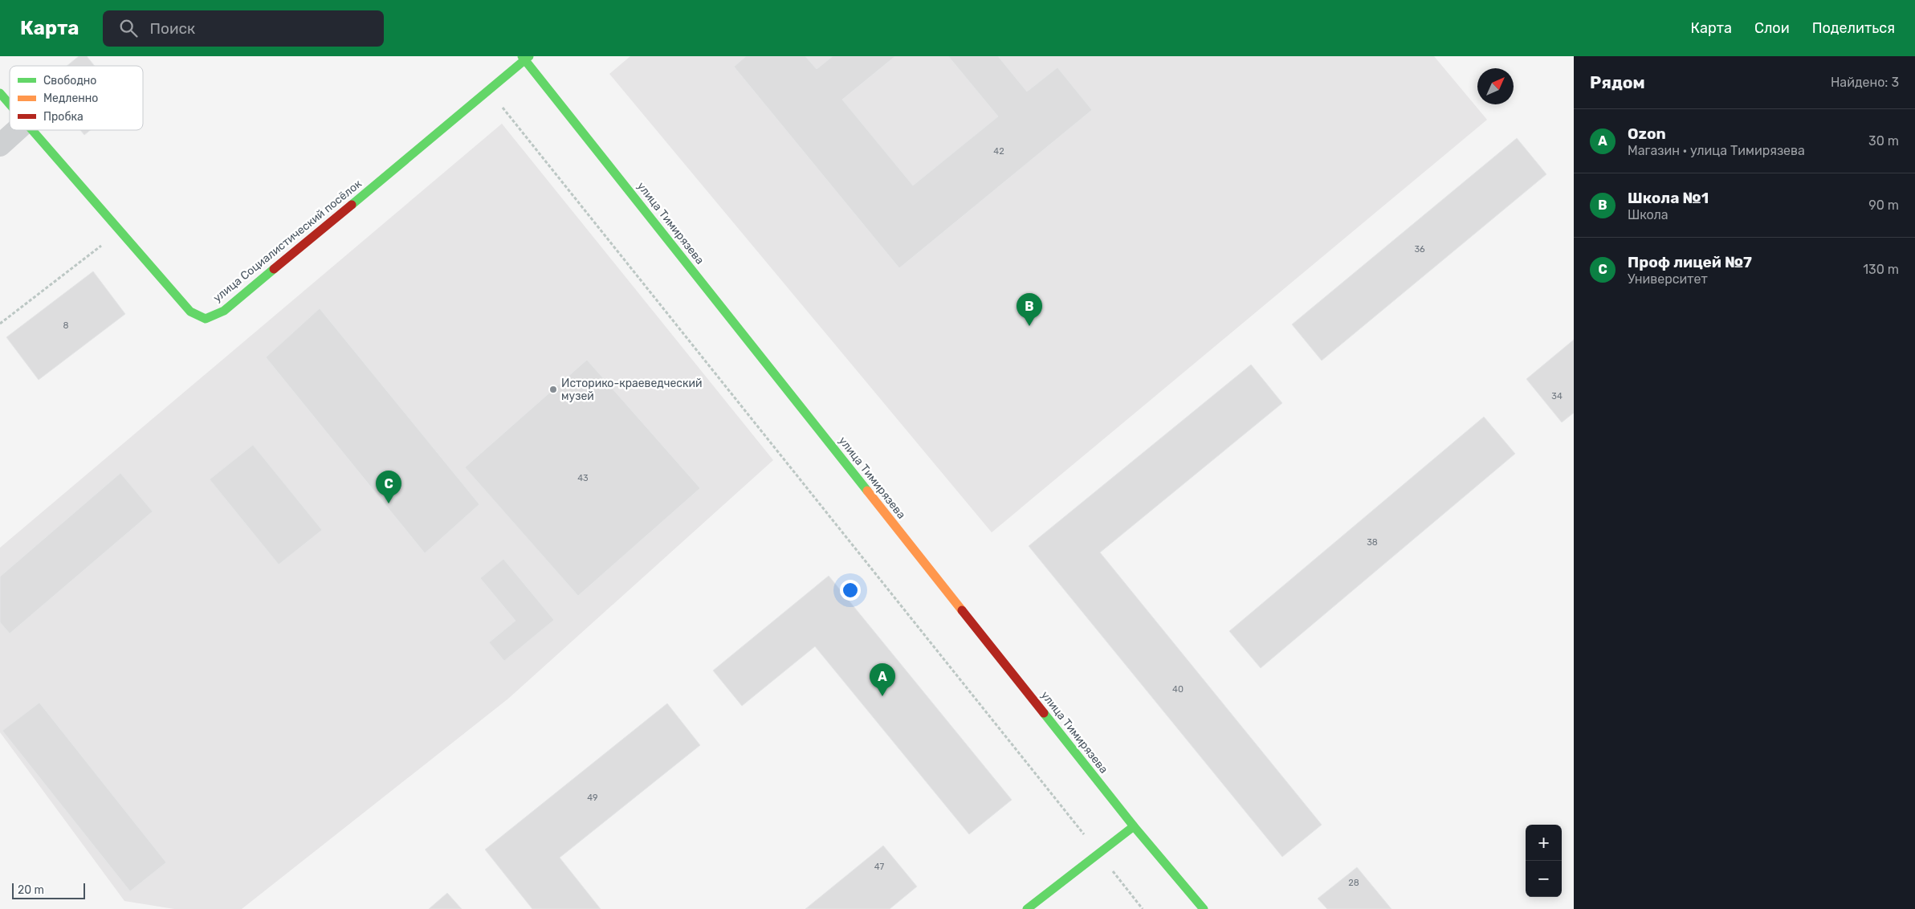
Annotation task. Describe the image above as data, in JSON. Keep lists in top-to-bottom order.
{
  "streets": {
    "street": ["улица Тимирязева", "улица Социалистический посёлок"]
  },
  "crossings": [
    ["улица Тимирязева", "улица Социалистический посёлок"]
  ],
  "places": ["Историко-краеведческий музей"],
  "house_numbers": [
    "42",
    "36",
    "8",
    "34",
    "43",
    "38",
    "40",
    "49",
    "47",
    "28"
  ],
  "legend": ["Свободно", "Медленно", "Пробка"],
  "scale_bar": "20 m",
  "north": "top right",
  "page": {
    "header": "Карта",
    "search": "Поиск",
    "nav": ["Карта", "Слои", "Поделиться"],
    "heading": ["Рядом", "Найдено: 3"],
    "list": [
      {
        "mark": "A",
        "name": "Ozon",
        "note": "Магазин · улица Тимирязева",
        "value": "30 m"
      },
      {
        "mark": "B",
        "name": "Школа №1",
        "note": "Школа",
        "value": "90 m"
      },
      {
        "mark": "C",
        "name": "Проф лицей №7",
        "note": "Университет",
        "value": "130 m"
      }
    ],
    "pins": ["B", "C", "A"],
    "map_buttons": ["+", "−"],
    "scale": "20 m"
  }
}
